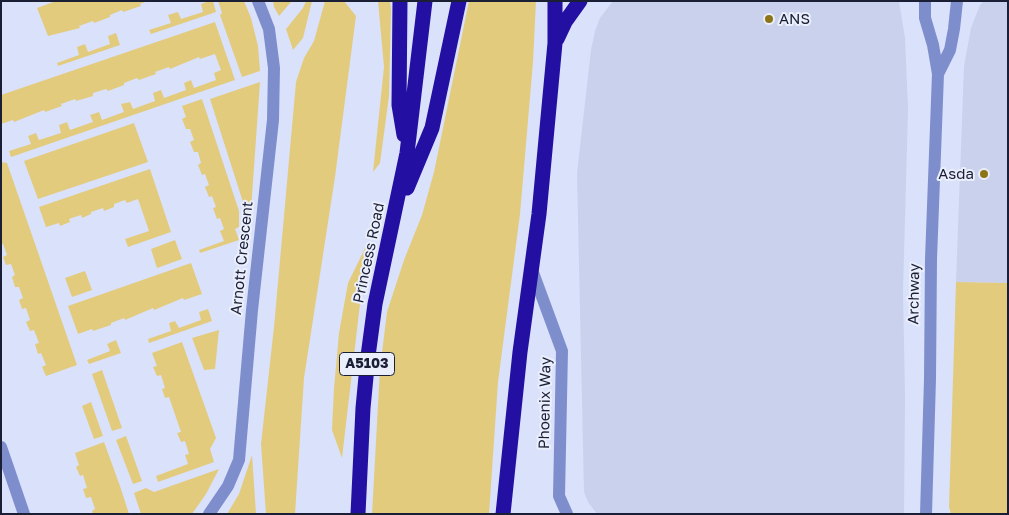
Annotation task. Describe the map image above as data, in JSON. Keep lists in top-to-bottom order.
{
  "streets": {
    "highway": ["Princess Road", "A5103"],
    "street": ["Arnott Crescent", "Archway", "Phoenix Way"]
  },
  "places": ["ANS", "Asda"]
}
